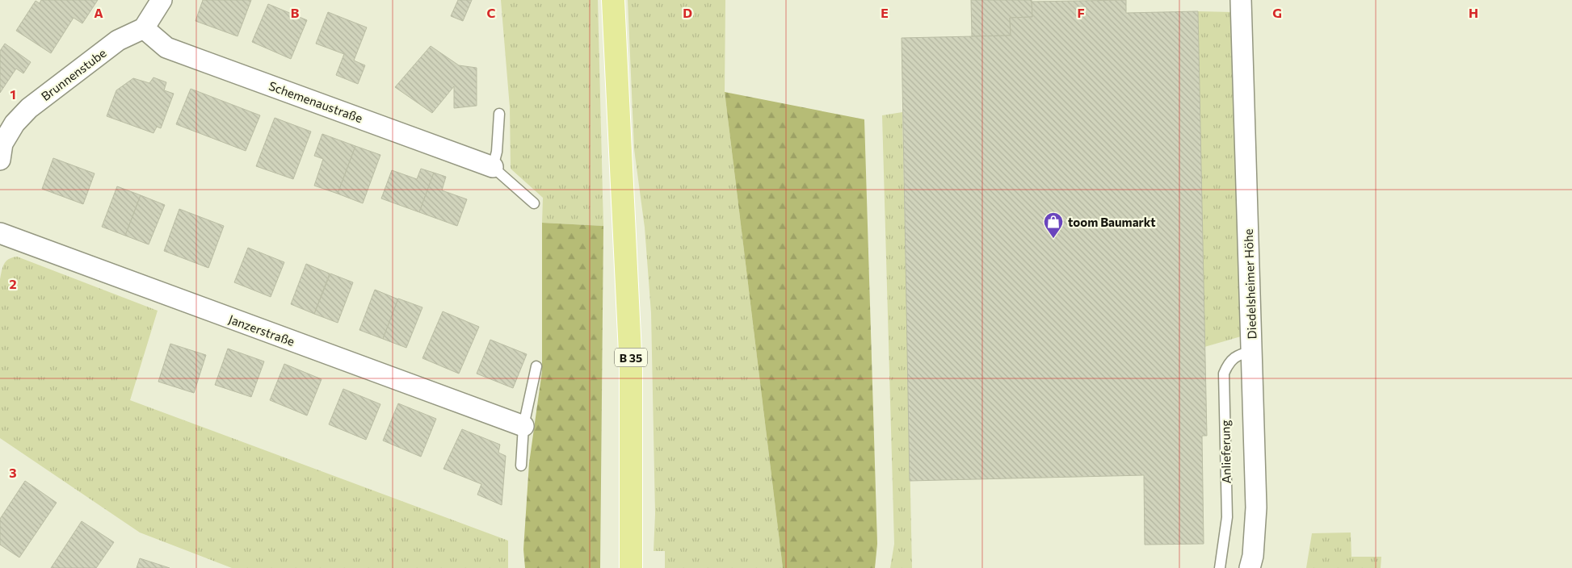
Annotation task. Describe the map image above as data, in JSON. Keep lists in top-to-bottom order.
{
  "streets": {
    "main road": ["B 35"],
    "street": [
      "Brunnenstube",
      "Schemenaustraße",
      "Diedelsheimer Höhe",
      "Janzerstraße"
    ],
    "lane": ["Anlieferung"]
  },
  "crossings": [
    ["Brunnenstube", "Schemenaustraße"],
    ["Diedelsheimer Höhe", "Anlieferung"]
  ],
  "places": {
    "shop": ["toom Baumarkt"]
  },
  "grid": {
    "columns": [
      "A",
      "B",
      "C",
      "D",
      "E",
      "F",
      "G",
      "H"
    ],
    "rows": ["1", "2", "3"]
  }
}
